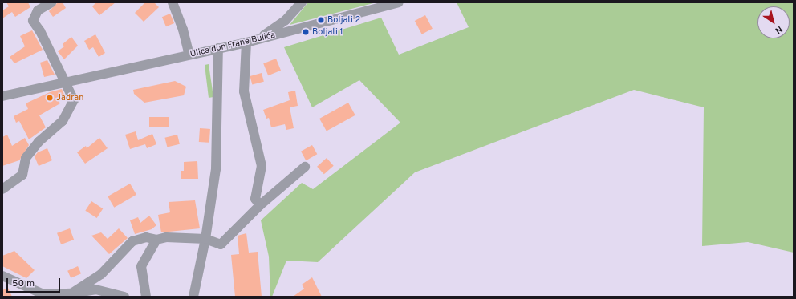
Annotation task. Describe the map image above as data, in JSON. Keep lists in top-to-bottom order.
{
  "streets": {
    "street": ["Ulica don Frane Bulića"]
  },
  "places": ["Boljati 2", "Boljati 1", "Jadran"],
  "scale_bar": "50 m",
  "north": "bottom right"
}
